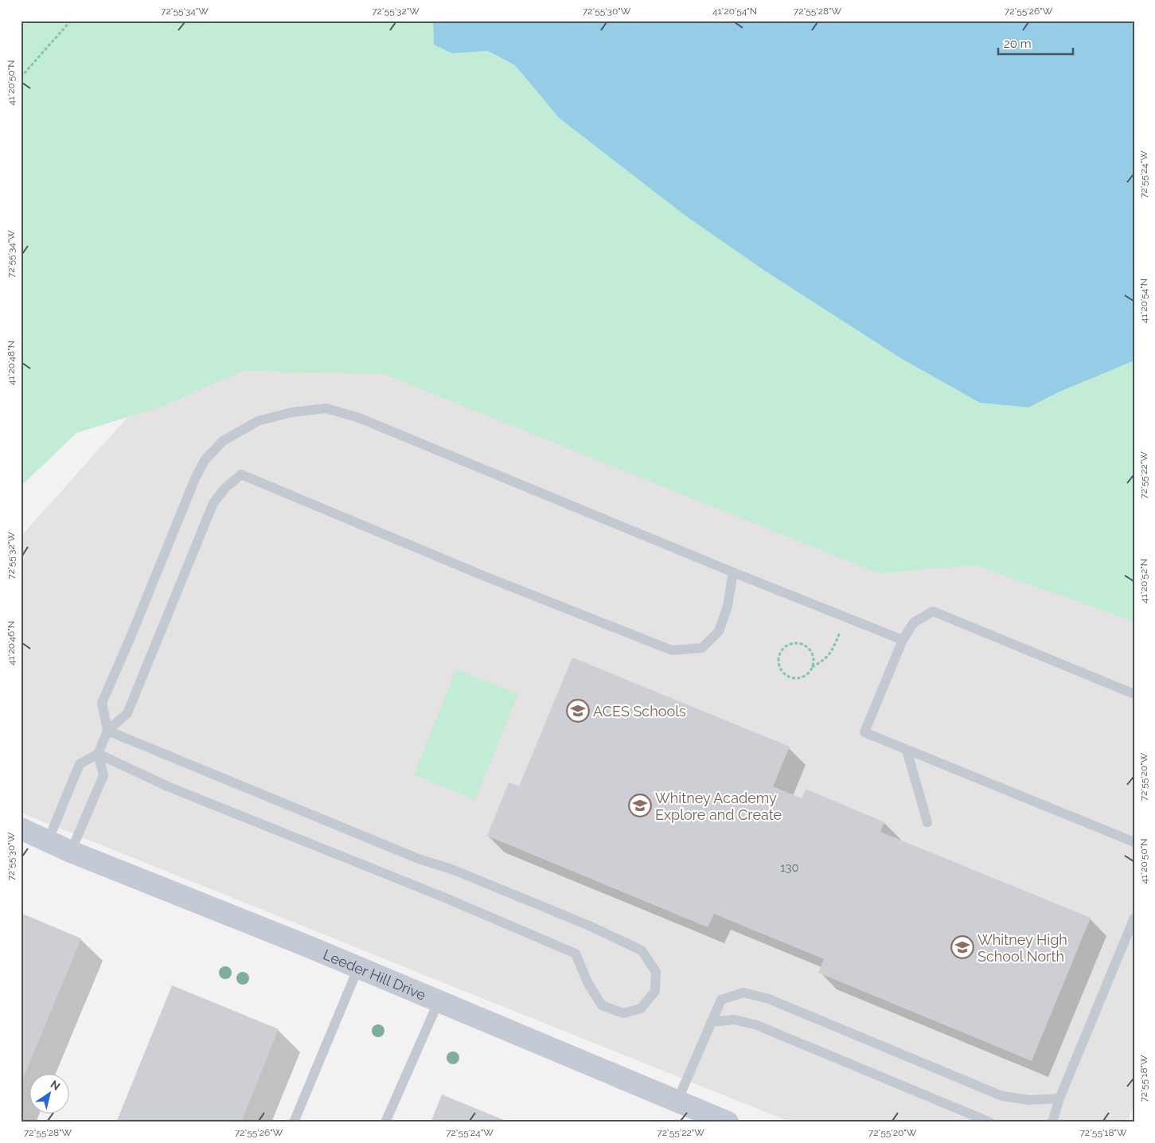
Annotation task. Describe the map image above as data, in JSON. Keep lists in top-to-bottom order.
{
  "streets": {
    "street": ["Leeder Hill Drive"]
  },
  "places": {
    "school or university": ["ACES Schools", "Whitney Academy Explore and Create", "Whitney High School North"]
  },
  "house_numbers": ["130"],
  "scale_bar": "20 m",
  "north": "top right",
  "coordinates": [
    "72°55'34\"W",
    "72°55'32\"W",
    "72°55'30\"W",
    "41°20'54\"N",
    "72°55'28\"W",
    "72°55'26\"W",
    "41°20'50\"N",
    "72°55'24\"W",
    "41°20'48\"N",
    "72°55'22\"W",
    "41°20'52\"N",
    "41°20'46\"N",
    "72°55'20\"W",
    "72°55'18\"W"
  ]
}
